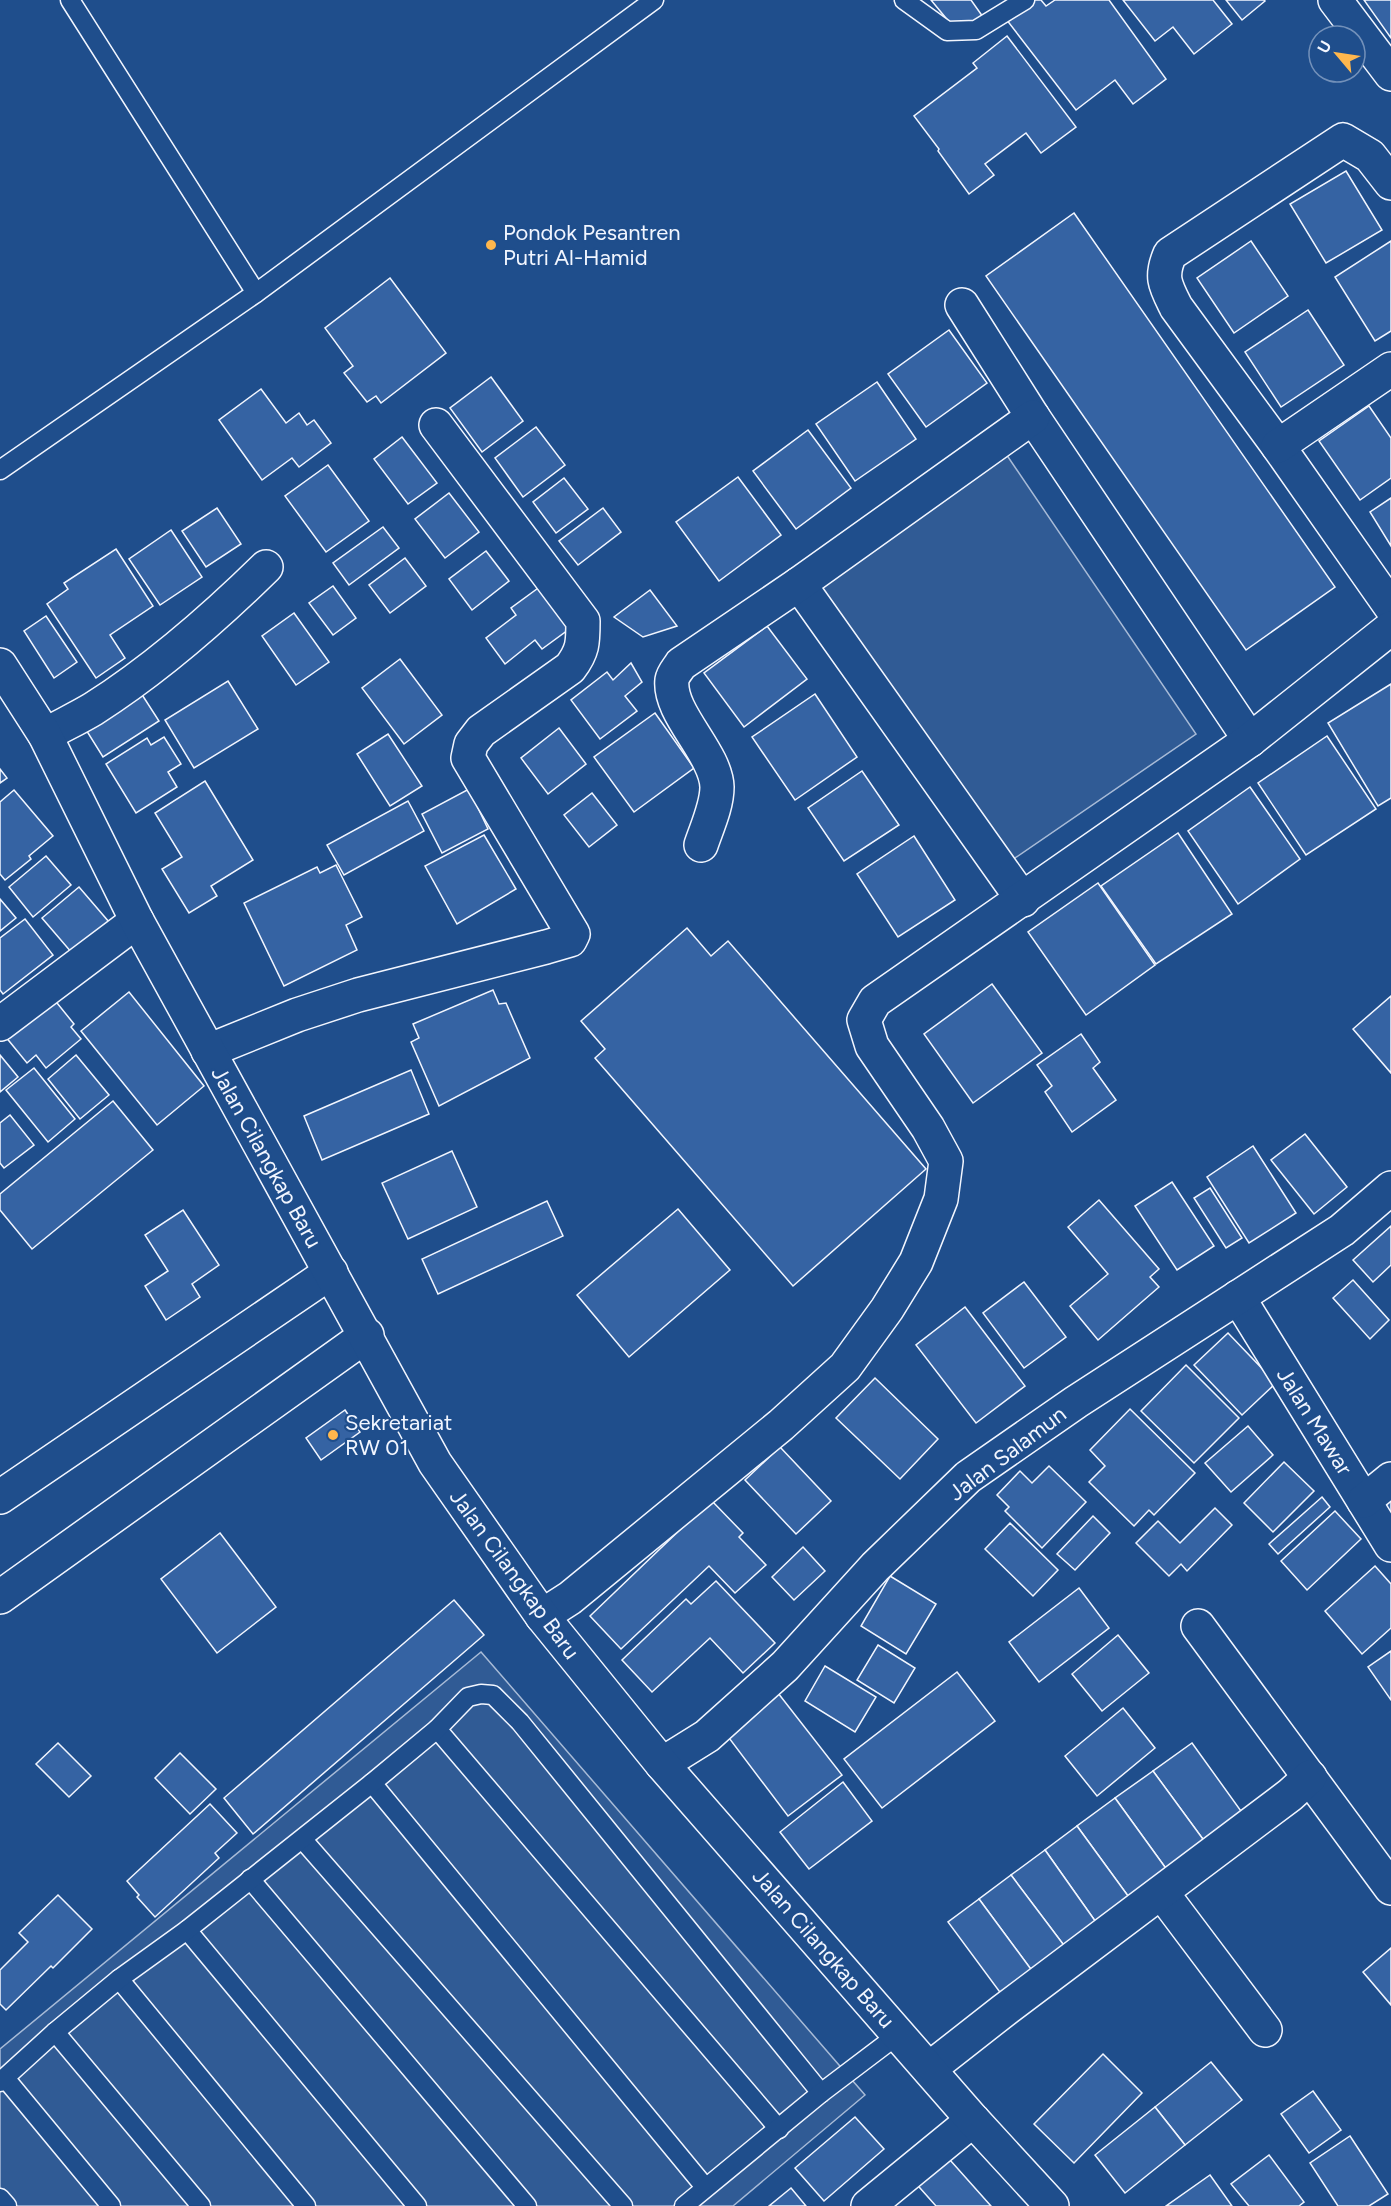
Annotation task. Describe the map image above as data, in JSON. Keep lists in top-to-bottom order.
{
  "streets": {
    "street": ["Jalan Cilangkap Baru", "Jalan Mawar", "Jalan Salamun"]
  },
  "crossings": [
    ["Jalan Cilangkap Baru", "Jalan Salamun"],
    ["Jalan Mawar", "Jalan Salamun"]
  ],
  "places": ["Pondok Pesantren Putri Al-Hamid", "Sekretariat RW 01"],
  "north": "top left"
}
